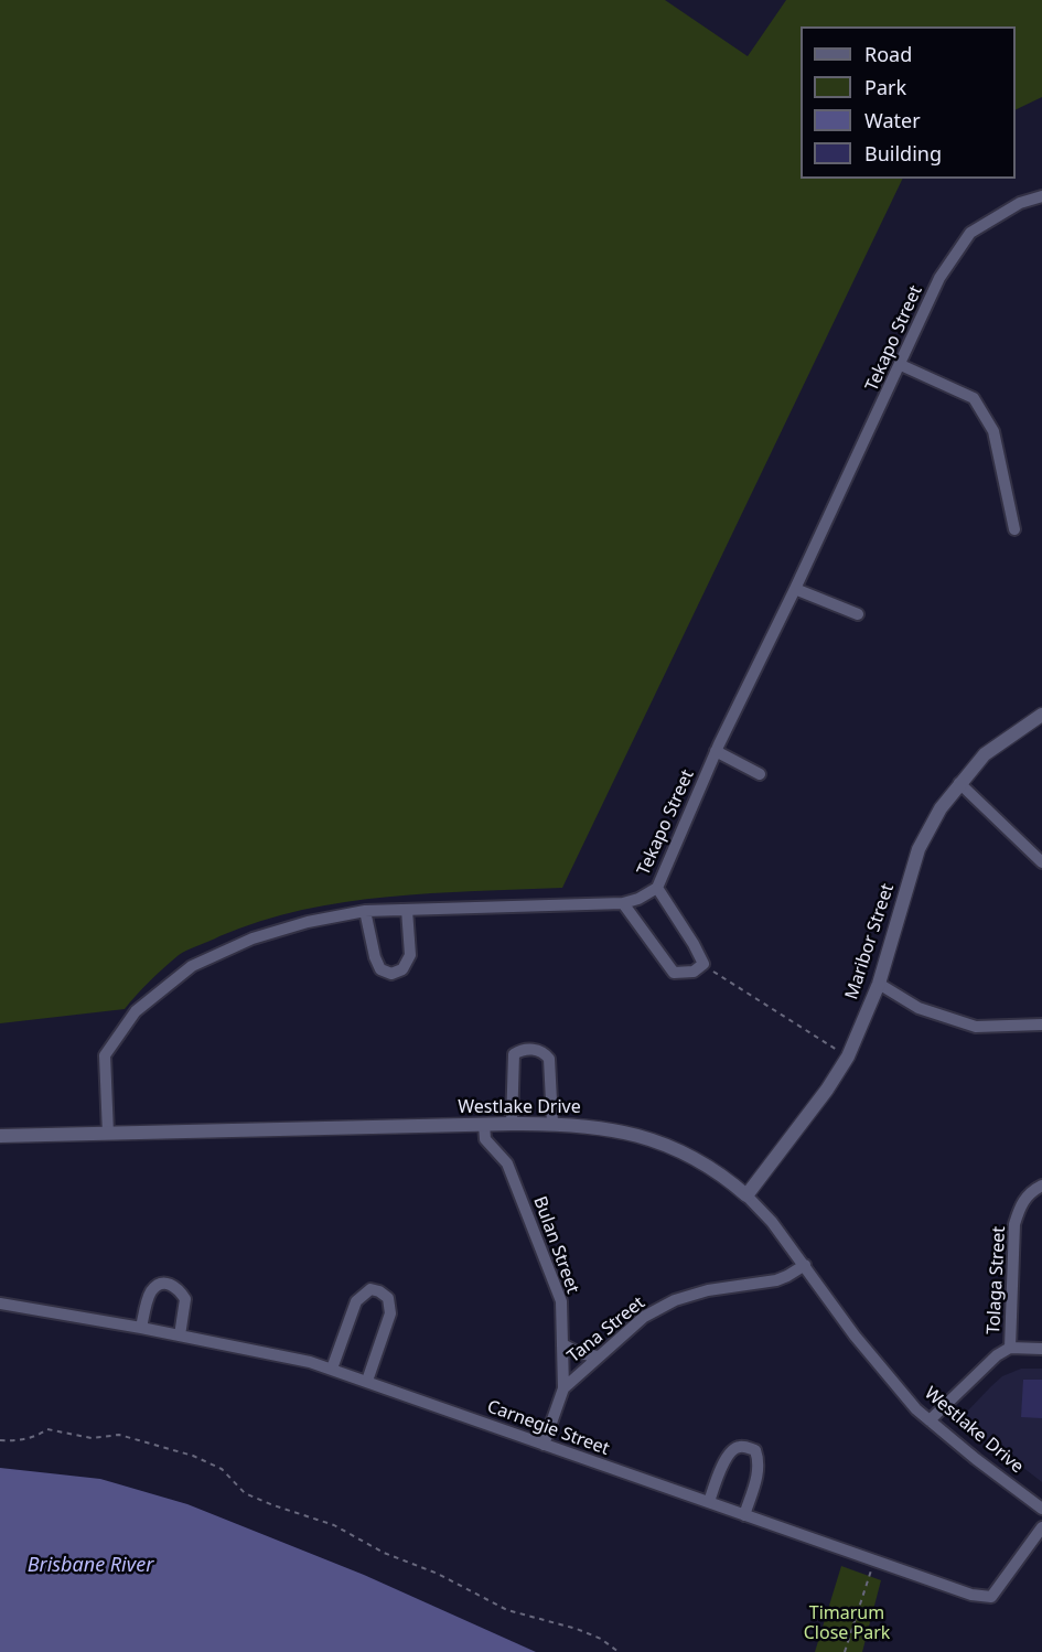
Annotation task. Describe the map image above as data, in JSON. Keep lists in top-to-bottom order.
{
  "streets": {
    "street": [
      "Tekapo Street",
      "Maribor Street",
      "Westlake Drive",
      "Bulan Street",
      "Tolaga Street",
      "Tana Street",
      "Carnegie Street"
    ]
  },
  "crossings": [
    ["Tekapo Street", "Westlake Drive"],
    ["Maribor Street", "Westlake Drive"],
    ["Westlake Drive", "Bulan Street"],
    ["Westlake Drive", "Tana Street"],
    ["Bulan Street", "Tana Street"],
    ["Tana Street", "Carnegie Street"]
  ],
  "water": ["Brisbane River"],
  "parks": ["Timarum Close Park"],
  "legend": [
    "Road",
    "Park",
    "Water",
    "Building"
  ]
}
